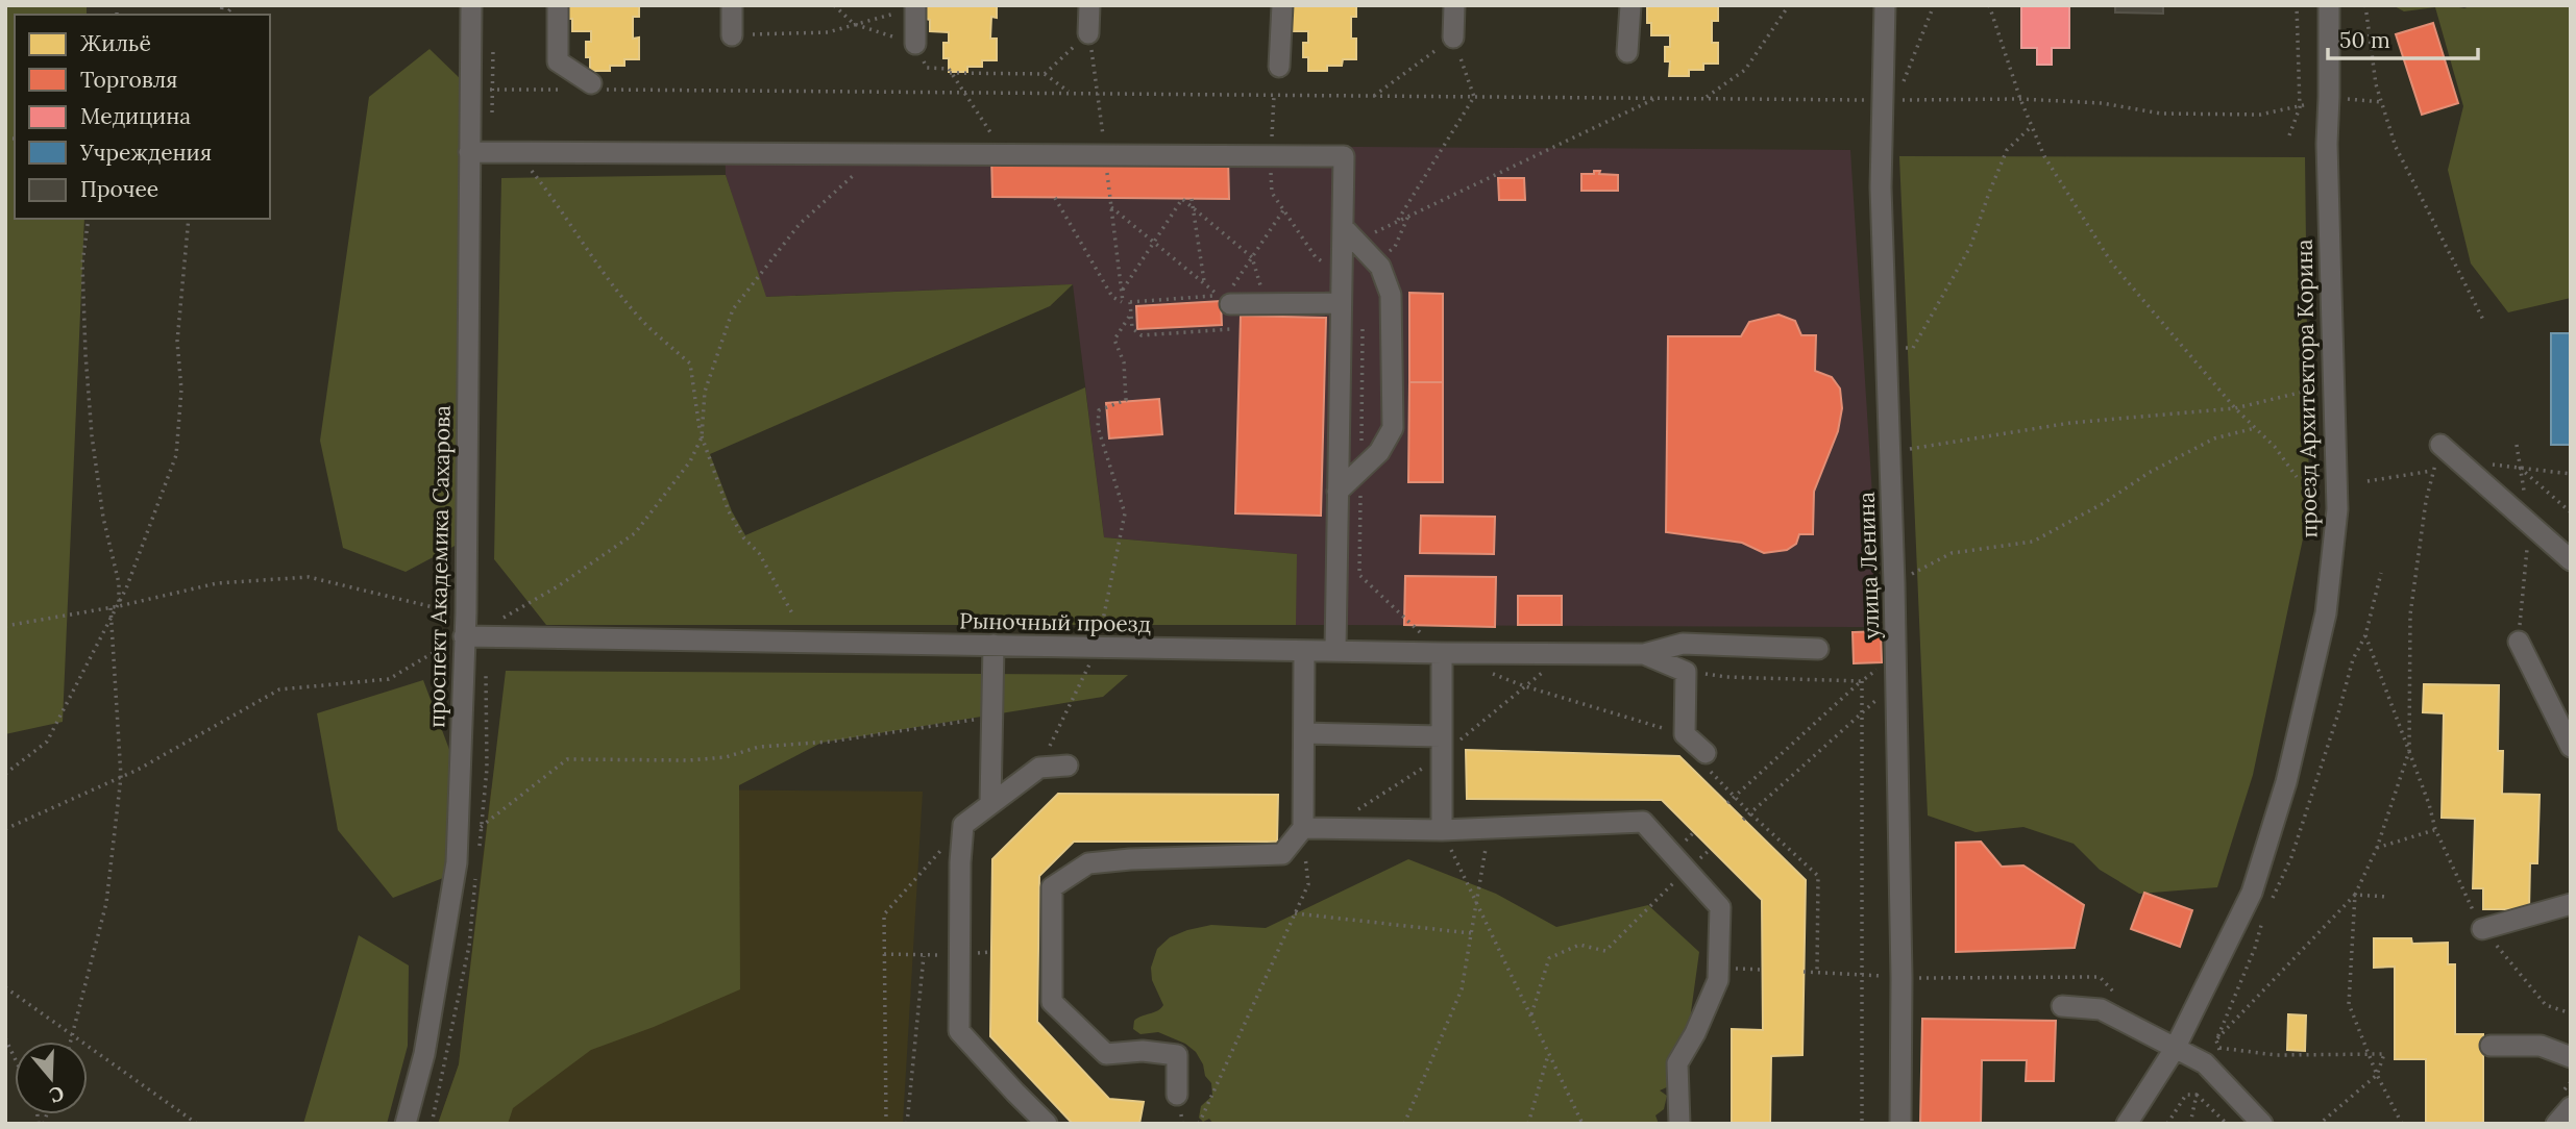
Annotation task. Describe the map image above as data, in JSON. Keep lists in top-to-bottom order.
{
  "streets": {
    "street": [
      "проезд Архитектора Корина",
      "улица Ленина",
      "проспект Академика Сахарова",
      "Рыночный проезд"
    ]
  },
  "crossings": [
    ["проспект Академика Сахарова", "Рыночный проезд"]
  ],
  "legend": [
    "Жильё",
    "Торговля",
    "Медицина",
    "Учреждения",
    "Прочее"
  ],
  "scale_bar": "50 m",
  "north": "bottom"
}
